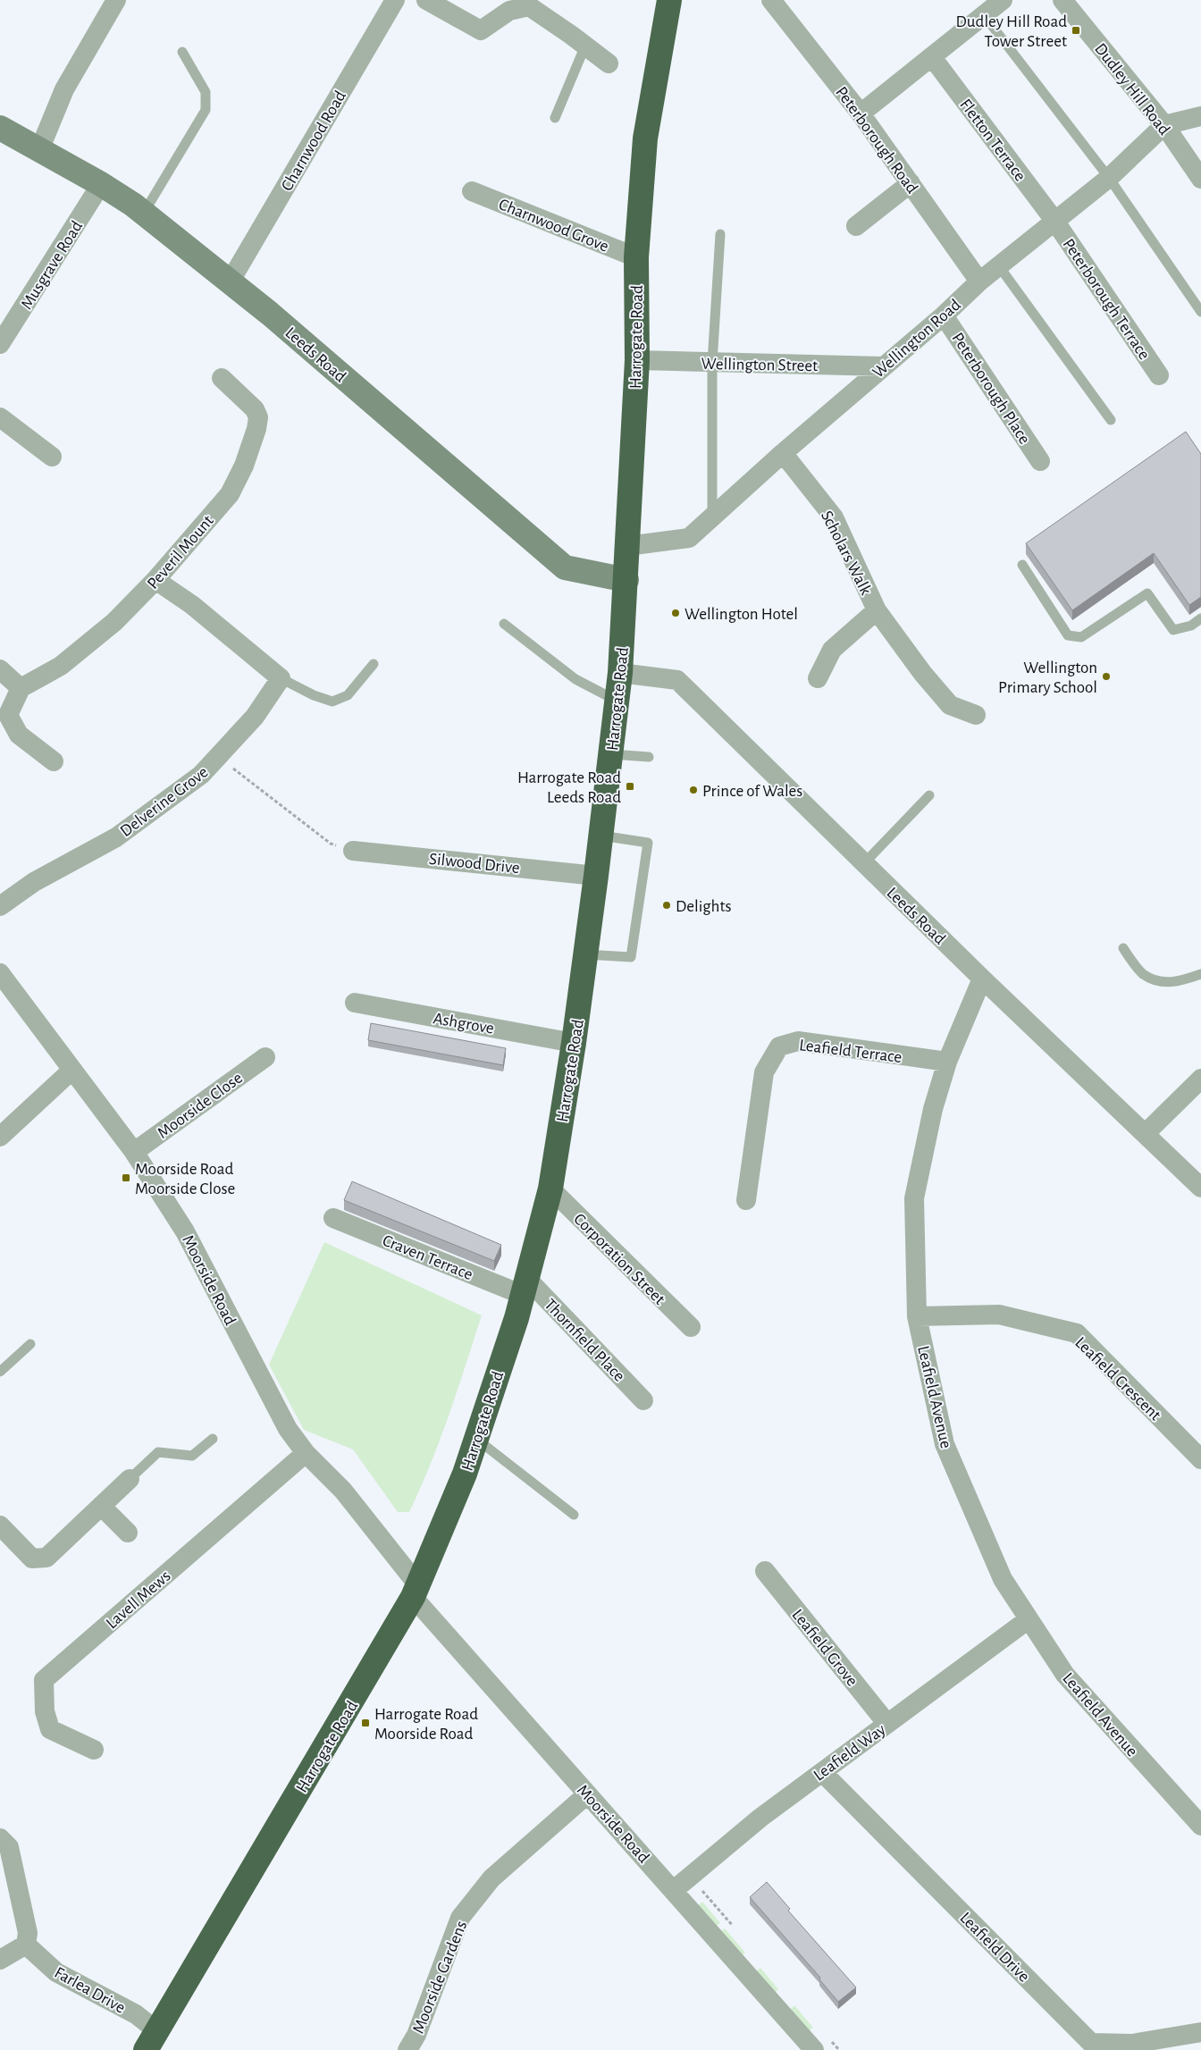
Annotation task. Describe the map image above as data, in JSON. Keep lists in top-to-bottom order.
{
  "streets": {
    "highway": ["Harrogate Road"],
    "street": [
      "Dudley Hill Road",
      "Peterborough Road",
      "Fletton Terrace",
      "Charnwood Road",
      "Charnwood Grove",
      "Musgrave Road",
      "Peterborough Terrace",
      "Wellington Road",
      "Leeds Road",
      "Wellington Street",
      "Peterborough Place",
      "Peveril Mount",
      "Scholars Walk",
      "Delverine Grove",
      "Silwood Drive",
      "Ashgrove",
      "Leafield Terrace",
      "Moorside Close",
      "Craven Terrace",
      "Corporation Street",
      "Moorside Road",
      "Thornfield Place",
      "Leafield Crescent",
      "Leafield Avenue",
      "Lavell Mews",
      "Leafield Grove",
      "Leafield Way",
      "Leafield Drive",
      "Moorside Gardens",
      "Farlea Drive"
    ]
  },
  "crossings": [
    ["Dudley Hill Road", "Wellington Road"],
    ["Peterborough Road", "Wellington Road"],
    ["Fletton Terrace", "Peterborough Terrace"],
    ["Fletton Terrace", "Wellington Road"],
    ["Charnwood Road", "Leeds Road"],
    ["Charnwood Grove", "Harrogate Road"],
    ["Musgrave Road", "Leeds Road"],
    ["Peterborough Terrace", "Wellington Road"],
    ["Harrogate Road", "Wellington Road"],
    ["Harrogate Road", "Leeds Road"],
    ["Harrogate Road", "Wellington Street"],
    ["Harrogate Road", "Silwood Drive"],
    ["Harrogate Road", "Ashgrove"],
    ["Harrogate Road", "Craven Terrace"],
    ["Harrogate Road", "Corporation Street"],
    ["Harrogate Road", "Moorside Road"],
    ["Harrogate Road", "Thornfield Place"],
    ["Harrogate Road", "Farlea Drive"],
    ["Wellington Road", "Wellington Street"],
    ["Wellington Road", "Peterborough Place"],
    ["Wellington Road", "Scholars Walk"],
    ["Leeds Road", "Leafield Avenue"],
    ["Leafield Terrace", "Leafield Avenue"],
    ["Moorside Close", "Moorside Road"],
    ["Craven Terrace", "Thornfield Place"],
    ["Moorside Road", "Lavell Mews"],
    ["Moorside Road", "Leafield Way"],
    ["Moorside Road", "Moorside Gardens"],
    ["Leafield Crescent", "Leafield Avenue"],
    ["Leafield Avenue", "Leafield Way"],
    ["Leafield Grove", "Leafield Way"],
    ["Leafield Way", "Leafield Drive"]
  ],
  "places": {
    "transit": [
      "Dudley Hill Road Tower Street",
      "Harrogate Road Leeds Road",
      "Moorside Road Moorside Close",
      "Harrogate Road Moorside Road"
    ],
    "other": [
      "Wellington Hotel",
      "Wellington Primary School",
      "Prince of Wales",
      "Delights"
    ]
  }
}
